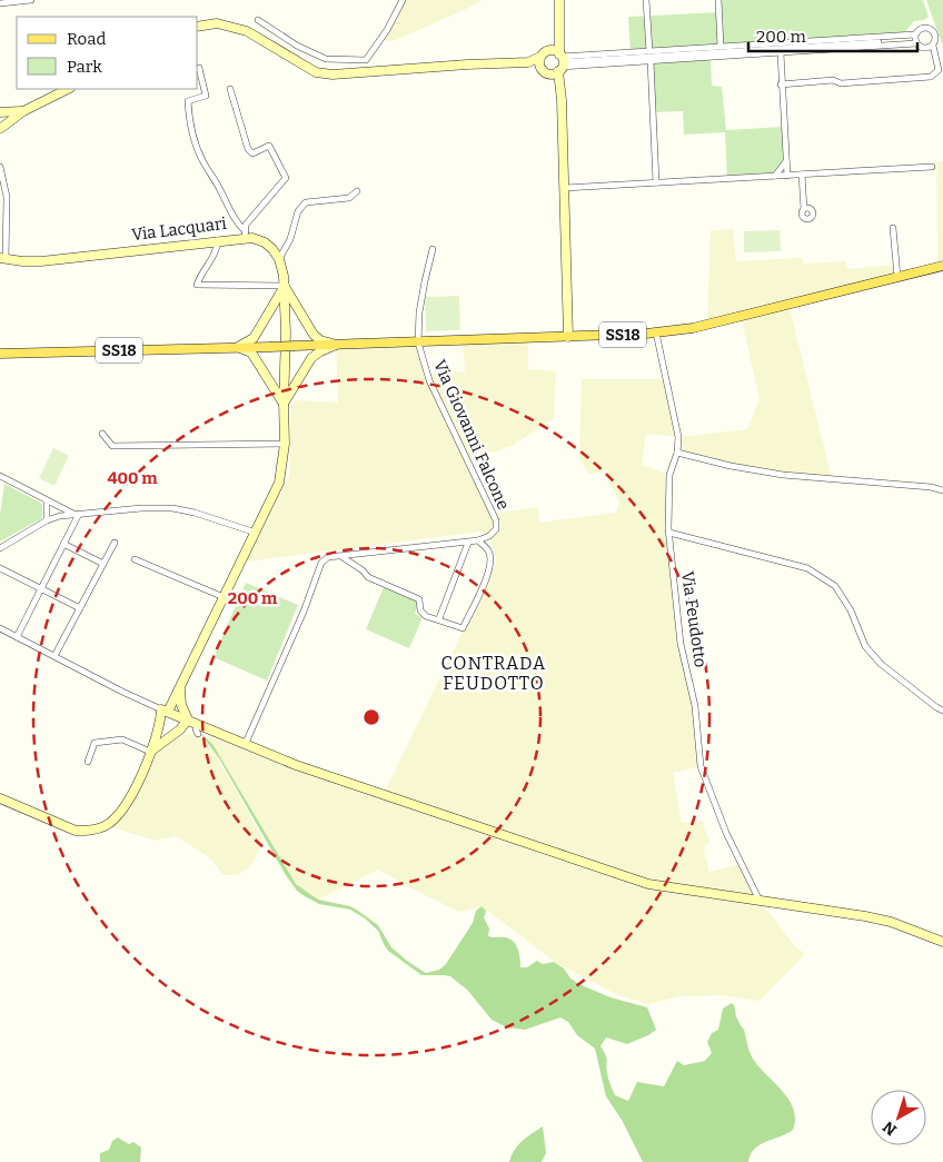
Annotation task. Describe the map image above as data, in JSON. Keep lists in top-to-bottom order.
{
  "streets": {
    "main road": ["SS18"],
    "street": ["Via Lacquari", "Via Giovanni Falcone", "Via Feudotto"]
  },
  "crossings": [
    ["SS18", "Via Giovanni Falcone"],
    ["SS18", "Via Feudotto"]
  ],
  "districts": ["CONTRADA FEUDOTTO"],
  "legend": ["Road", "Park"],
  "scale_bar": "200 m",
  "north": "bottom left",
  "rings": ["400 m", "200 m"]
}
